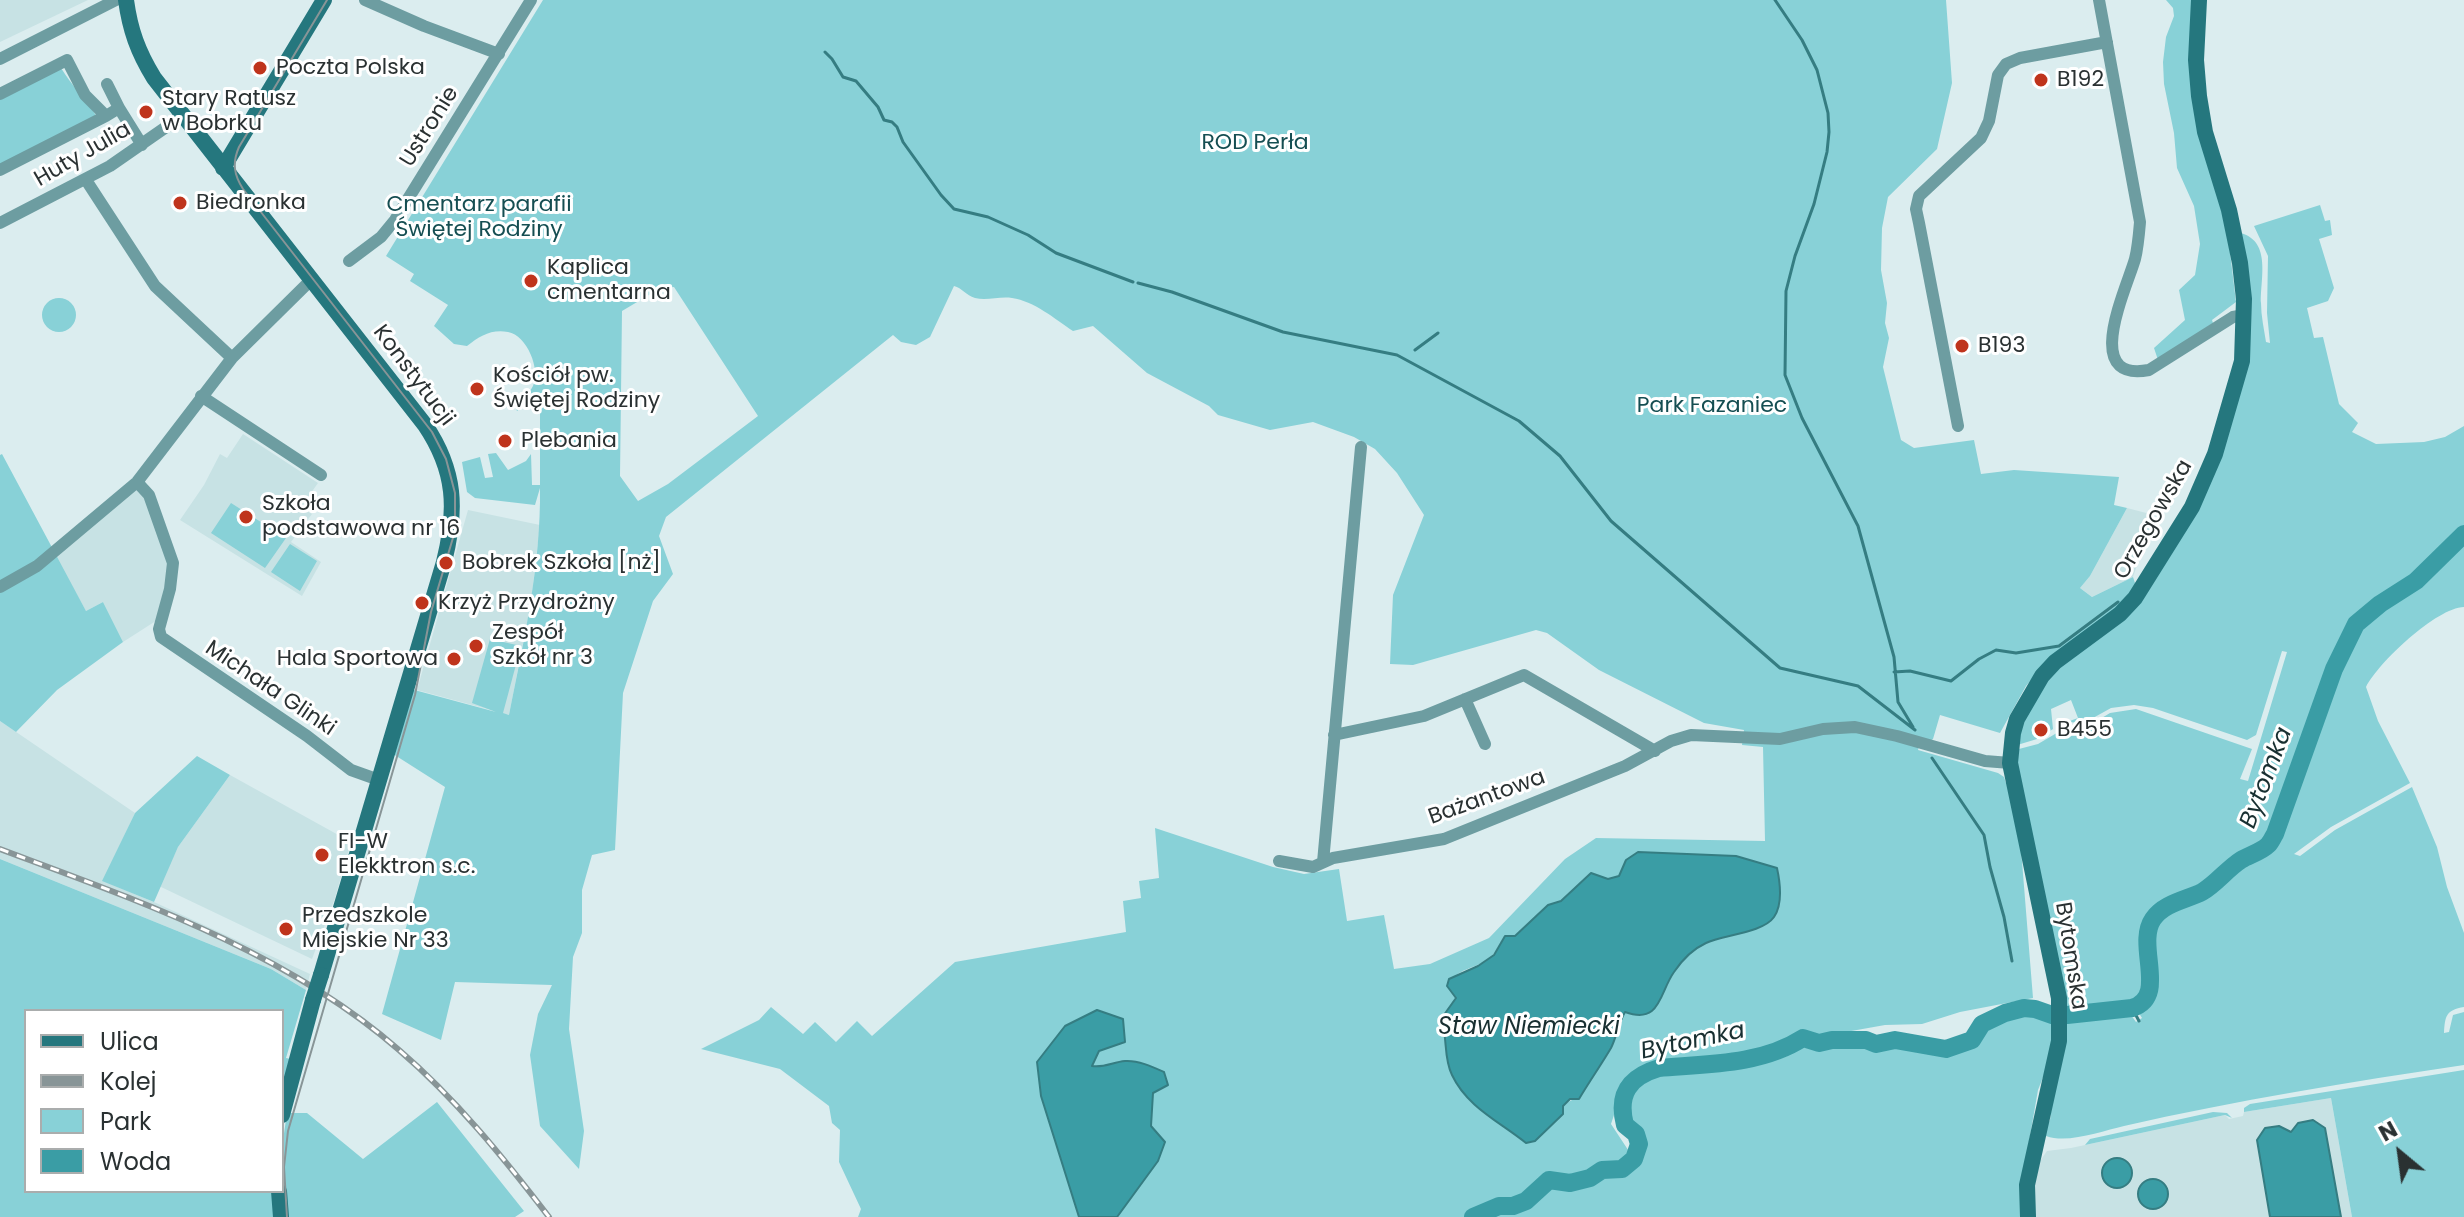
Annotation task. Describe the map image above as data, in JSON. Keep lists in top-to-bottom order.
{
  "streets": {
    "street": [
      "Ustronie",
      "Huty Julia",
      "Konstytucji",
      "Orzegowska",
      "Michała Glinki",
      "Bażantowa",
      "Bytomska"
    ]
  },
  "crossings": [
    ["Huty Julia", "Konstytucji"],
    ["Konstytucji", "Michała Glinki"],
    ["Orzegowska", "Bażantowa"],
    ["Orzegowska", "Bytomska"]
  ],
  "water": ["Bytomka", "Staw Niemiecki"],
  "parks": ["ROD Perła", "Cmentarz parafii Świętej Rodziny", "Park Fazaniec"],
  "places": [
    "Poczta Polska",
    "B192",
    "Stary Ratusz w Bobrku",
    "Biedronka",
    "Kaplica cmentarna",
    "B193",
    "Kościół pw. Świętej Rodziny",
    "Plebania",
    "Szkoła podstawowa nr 16",
    "Bobrek Szkoła [nż]",
    "Krzyż Przydrożny",
    "Zespół Szkół nr 3",
    "Hala Sportowa",
    "B455",
    "FI-W Elekktron s.c.",
    "Przedszkole Miejskie Nr 33"
  ],
  "legend": [
    "Ulica",
    "Kolej",
    "Park",
    "Woda"
  ],
  "north": "top left"
}
